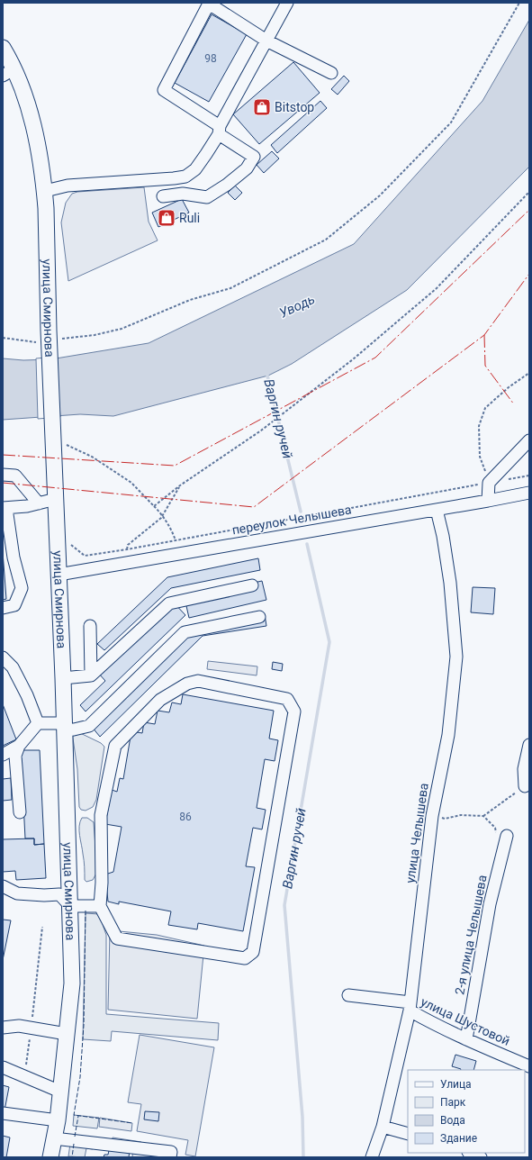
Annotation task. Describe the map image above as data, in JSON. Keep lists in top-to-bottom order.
{
  "streets": {
    "main road": ["улица Смирнова"],
    "street": [
      "переулок Челышева",
      "улица Челышева",
      "2-я улица Челышева",
      "улица Шустовой"
    ]
  },
  "crossings": [
    ["улица Смирнова", "переулок Челышева"],
    ["переулок Челышева", "улица Челышева"],
    ["улица Челышева", "улица Шустовой"],
    ["2-я улица Челышева", "улица Шустовой"]
  ],
  "water": ["Уводь", "Варгин ручей"],
  "places": {
    "shop": ["Bitstop", "Ruli"]
  },
  "house_numbers": ["98", "86"],
  "legend": [
    "Улица",
    "Парк",
    "Вода",
    "Здание"
  ]
}
